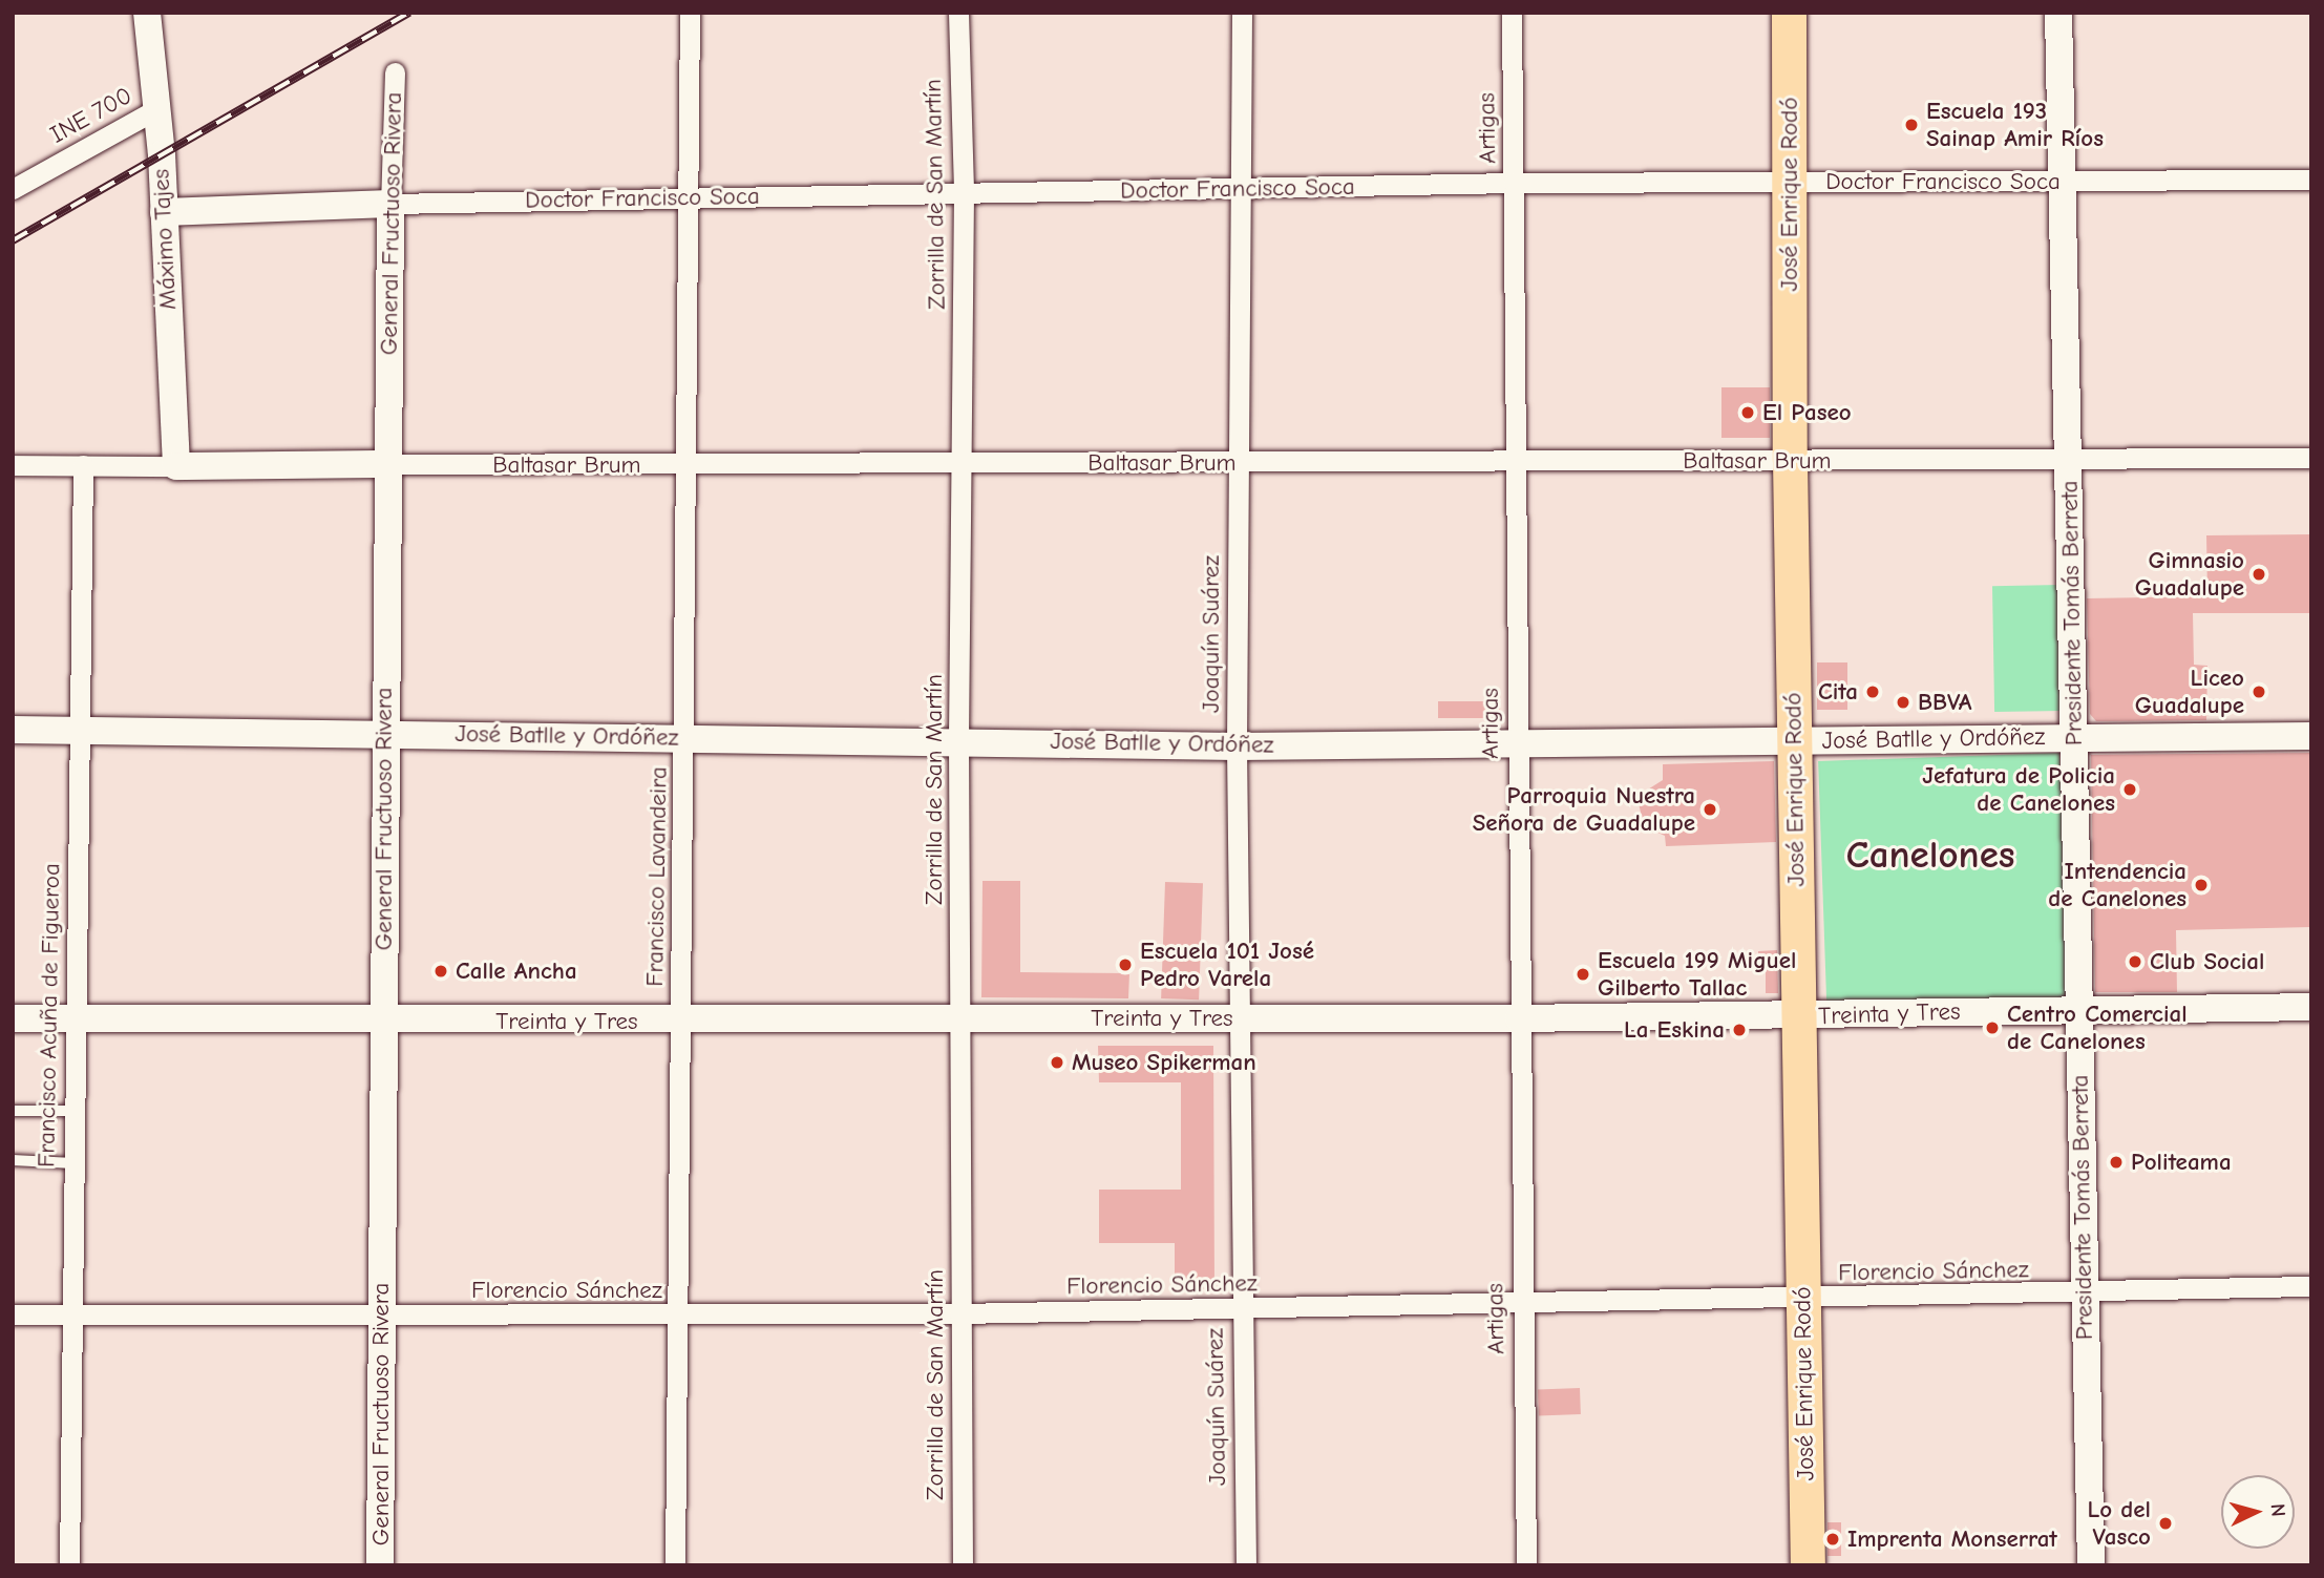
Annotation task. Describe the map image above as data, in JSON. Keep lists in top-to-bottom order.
{
  "streets": {
    "highway": ["José Enrique Rodó"],
    "street": [
      "INE 700",
      "Artigas",
      "Doctor Francisco Soca",
      "Zorrilla de San Martín",
      "General Fructuoso Rivera",
      "Máximo Tajes",
      "Baltasar Brum",
      "Presidente Tomás Berreta",
      "Joaquín Suárez",
      "José Batlle y Ordóñez",
      "Francisco Lavandeira",
      "Treinta y Tres",
      "Francisco Acuña de Figueroa",
      "Florencio Sánchez"
    ]
  },
  "crossings": [
    ["INE 700", "Máximo Tajes"],
    ["Artigas", "Doctor Francisco Soca"],
    ["Artigas", "Baltasar Brum"],
    ["Artigas", "José Batlle y Ordóñez"],
    ["Artigas", "Treinta y Tres"],
    ["Artigas", "Florencio Sánchez"],
    ["Doctor Francisco Soca", "Zorrilla de San Martín"],
    ["Doctor Francisco Soca", "José Enrique Rodó"],
    ["Doctor Francisco Soca", "General Fructuoso Rivera"],
    ["Doctor Francisco Soca", "Máximo Tajes"],
    ["Doctor Francisco Soca", "Presidente Tomás Berreta"],
    ["Doctor Francisco Soca", "Joaquín Suárez"],
    ["Doctor Francisco Soca", "Francisco Lavandeira"],
    ["Zorrilla de San Martín", "Baltasar Brum"],
    ["Zorrilla de San Martín", "José Batlle y Ordóñez"],
    ["Zorrilla de San Martín", "Treinta y Tres"],
    ["Zorrilla de San Martín", "Florencio Sánchez"],
    ["José Enrique Rodó", "Baltasar Brum"],
    ["José Enrique Rodó", "José Batlle y Ordóñez"],
    ["José Enrique Rodó", "Treinta y Tres"],
    ["José Enrique Rodó", "Florencio Sánchez"],
    ["General Fructuoso Rivera", "Baltasar Brum"],
    ["General Fructuoso Rivera", "José Batlle y Ordóñez"],
    ["General Fructuoso Rivera", "Treinta y Tres"],
    ["General Fructuoso Rivera", "Florencio Sánchez"],
    ["Máximo Tajes", "Baltasar Brum"],
    ["Baltasar Brum", "Presidente Tomás Berreta"],
    ["Baltasar Brum", "Joaquín Suárez"],
    ["Baltasar Brum", "Francisco Lavandeira"],
    ["Baltasar Brum", "Francisco Acuña de Figueroa"],
    ["Presidente Tomás Berreta", "José Batlle y Ordóñez"],
    ["Presidente Tomás Berreta", "Treinta y Tres"],
    ["Presidente Tomás Berreta", "Florencio Sánchez"],
    ["Joaquín Suárez", "José Batlle y Ordóñez"],
    ["Joaquín Suárez", "Treinta y Tres"],
    ["Joaquín Suárez", "Florencio Sánchez"],
    ["José Batlle y Ordóñez", "Francisco Lavandeira"],
    ["José Batlle y Ordóñez", "Francisco Acuña de Figueroa"],
    ["Francisco Lavandeira", "Treinta y Tres"],
    ["Francisco Lavandeira", "Florencio Sánchez"],
    ["Treinta y Tres", "Francisco Acuña de Figueroa"],
    ["Francisco Acuña de Figueroa", "Florencio Sánchez"]
  ],
  "districts": ["Canelones"],
  "places": [
    "Escuela 193 Sainap Amir Ríos",
    "El Paseo",
    "Gimnasio Guadalupe",
    "Cita",
    "Liceo Guadalupe",
    "BBVA",
    "Jefatura de Policia de Canelones",
    "Parroquia Nuestra Señora de Guadalupe",
    "Intendencia de Canelones",
    "Club Social",
    "Escuela 101 José Pedro Varela",
    "Calle Ancha",
    "Escuela 199 Miguel Gilberto Tallac",
    "Centro Comercial de Canelones",
    "La Eskina",
    "Museo Spikerman",
    "Politeama",
    "Lo del Vasco",
    "Imprenta Monserrat"
  ],
  "north": "right"
}
